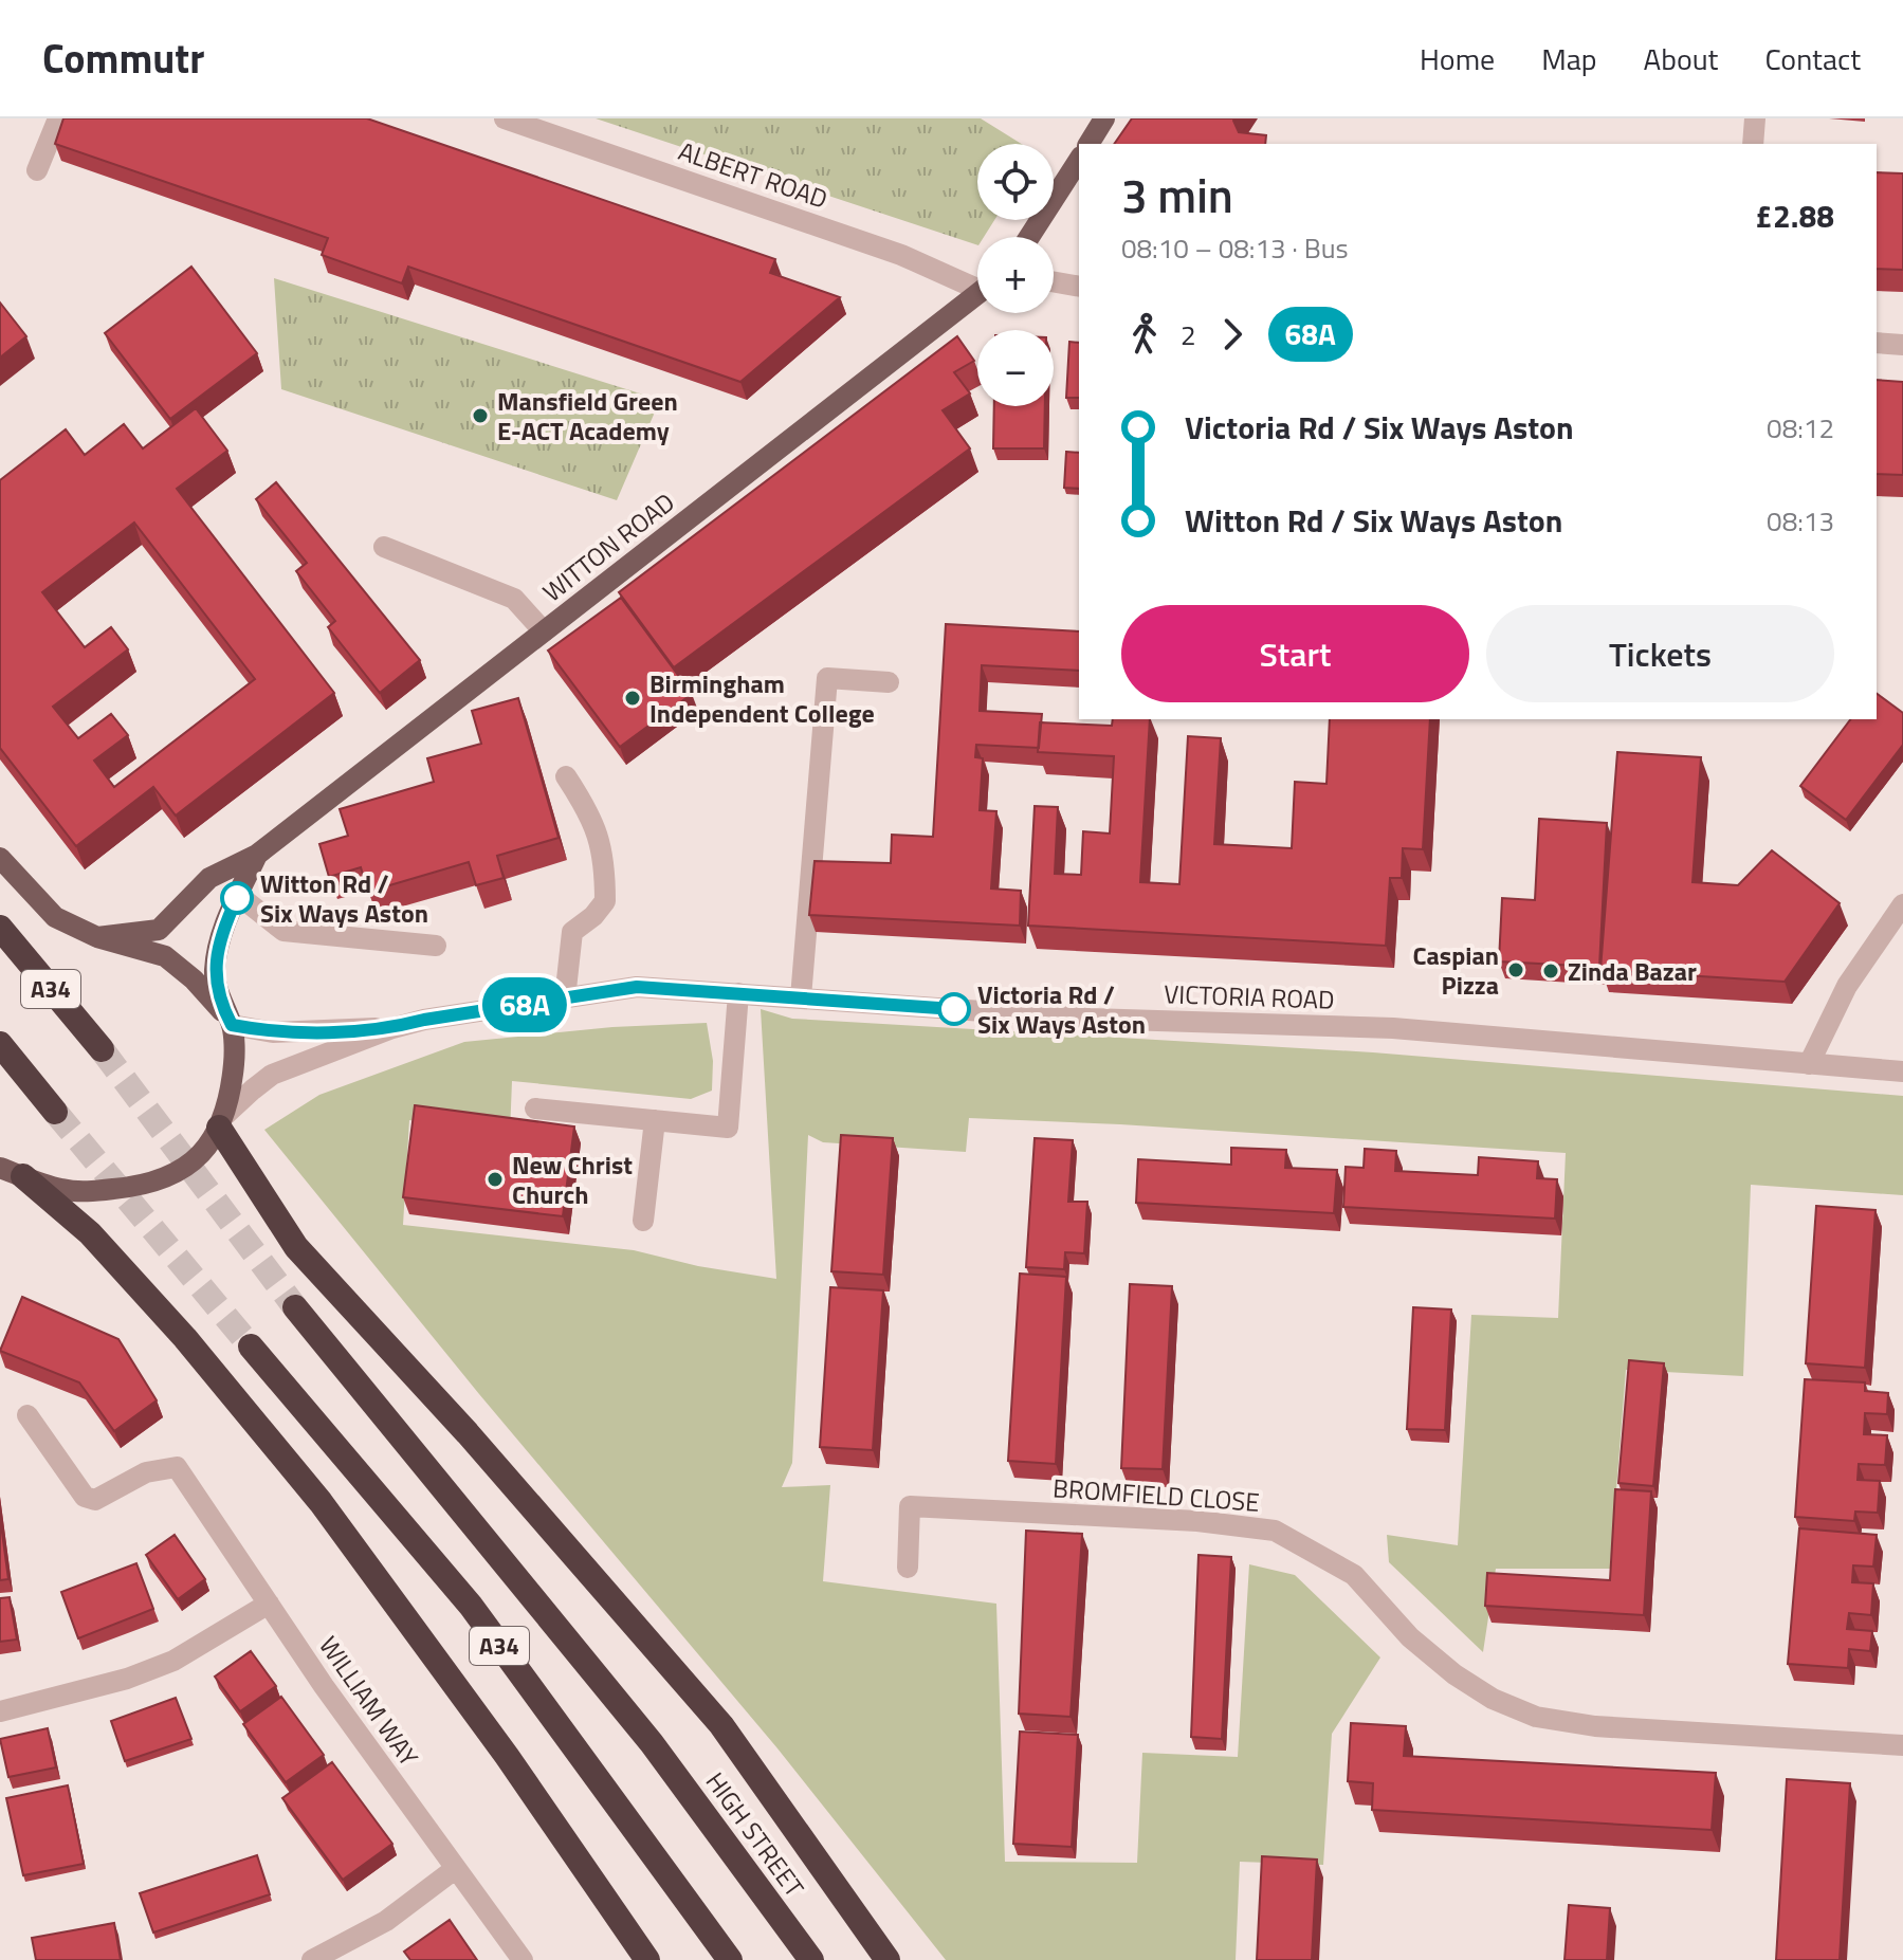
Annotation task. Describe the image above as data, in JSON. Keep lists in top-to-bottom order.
{
  "streets": {
    "highway": ["A34", "HIGH STREET"],
    "main road": ["WITTON ROAD"],
    "street": [
      "ALBERT ROAD",
      "VICTORIA ROAD",
      "BROMFIELD CLOSE",
      "WILLIAM WAY"
    ]
  },
  "crossings": [
    ["WITTON ROAD", "VICTORIA ROAD"]
  ],
  "places": [
    "Mansfield Green E-ACT Academy",
    "Birmingham Independent College",
    "Witton Rd / Six Ways Aston",
    "Caspian Pizza",
    "Zinda Bazar",
    "Victoria Rd / Six Ways Aston",
    "New Christ Church"
  ],
  "lines": ["bus line 68A"],
  "page": {
    "header": "Commutr",
    "nav": [
      "Home",
      "Map",
      "About",
      "Contact"
    ],
    "on_map": "68A",
    "map_buttons": ["+", "−"],
    "heading": ["3 min", "08:10 – 08:13 · Bus", "£2.88"],
    "legs": ["2", "68A"],
    "list": [
      {
        "name": "Victoria Rd / Six Ways Aston",
        "value": "08:12"
      },
      {
        "name": "Witton Rd / Six Ways Aston",
        "value": "08:13"
      }
    ],
    "buttons": ["Start", "Tickets"]
  }
}
